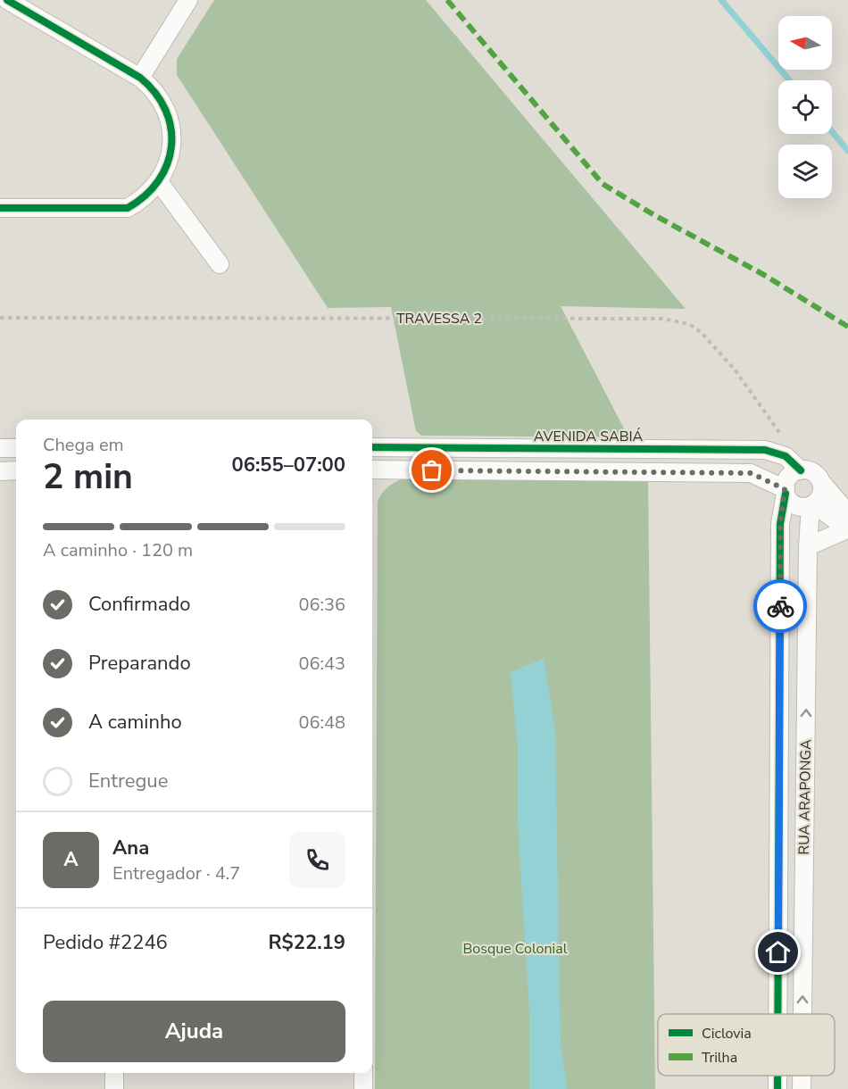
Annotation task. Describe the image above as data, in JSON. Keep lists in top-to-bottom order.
{
  "streets": {
    "street": ["AVENIDA SABIÁ", "RUA ARAPONGA"],
    "path": ["TRAVESSA 2"]
  },
  "crossings": [
    ["AVENIDA SABIÁ", "RUA ARAPONGA"]
  ],
  "parks": ["Bosque Colonial"],
  "legend": ["Ciclovia", "Trilha"],
  "north": "left",
  "page": {
    "heading": ["2 min", "Chega em", "06:55–07:00"],
    "panel": [
      "Ana",
      "Entregador · 4.7",
      "Pedido #2246",
      "R$22.19"
    ],
    "bar": "A caminho · 120 m",
    "list": [
      ["Confirmado", "06:36"],
      ["Preparando", "06:43"],
      ["A caminho", "06:48"],
      "Entregue"
    ],
    "round": "A",
    "buttons": "Ajuda"
  }
}
